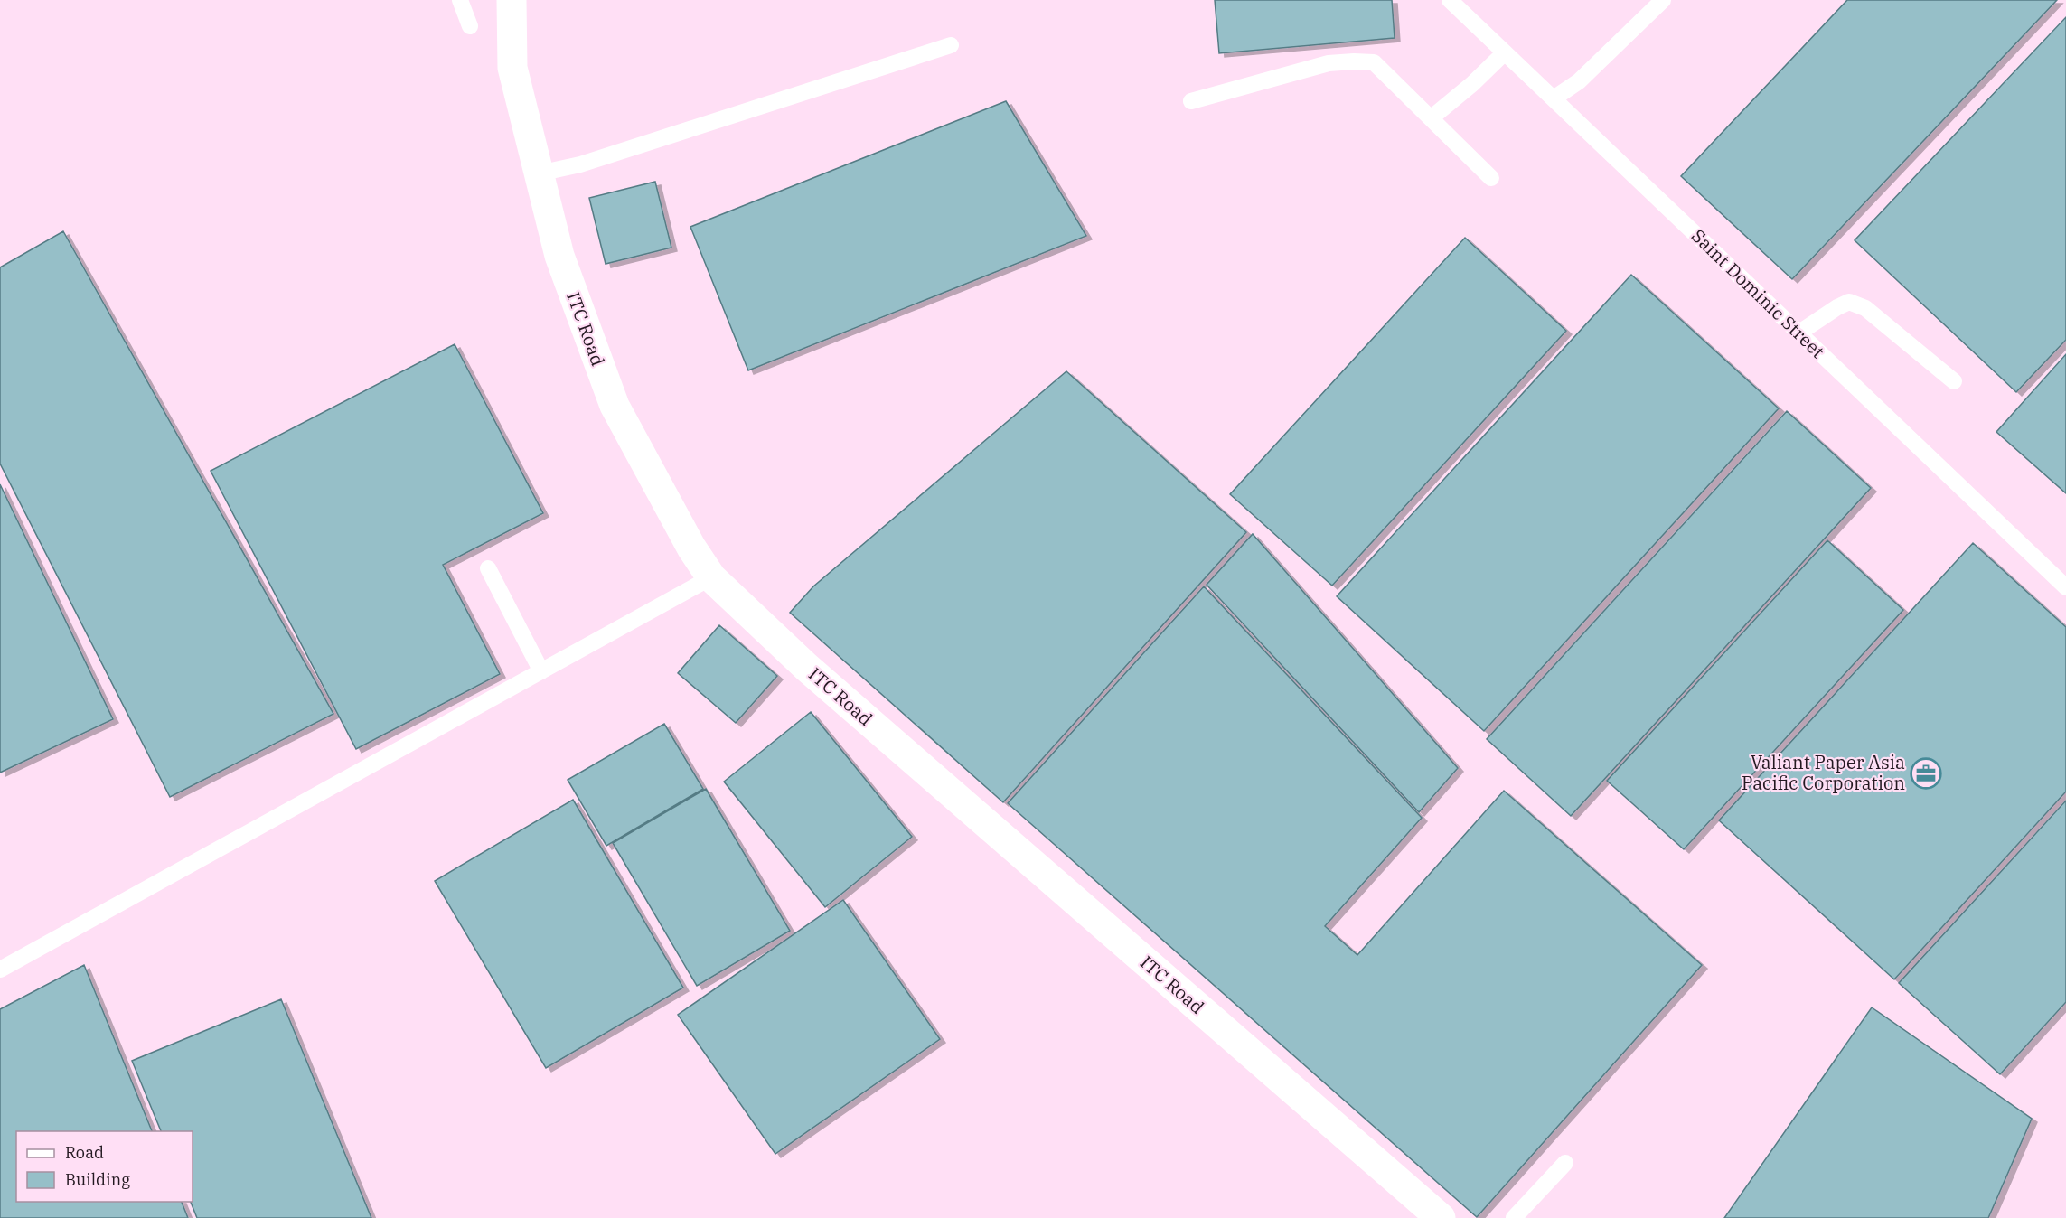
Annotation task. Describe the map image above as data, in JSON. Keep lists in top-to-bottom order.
{
  "streets": {
    "street": ["ITC Road"],
    "lane": ["Saint Dominic Street"]
  },
  "places": {
    "office": ["Valiant Paper Asia Pacific Corporation"]
  },
  "legend": ["Road", "Building"]
}
